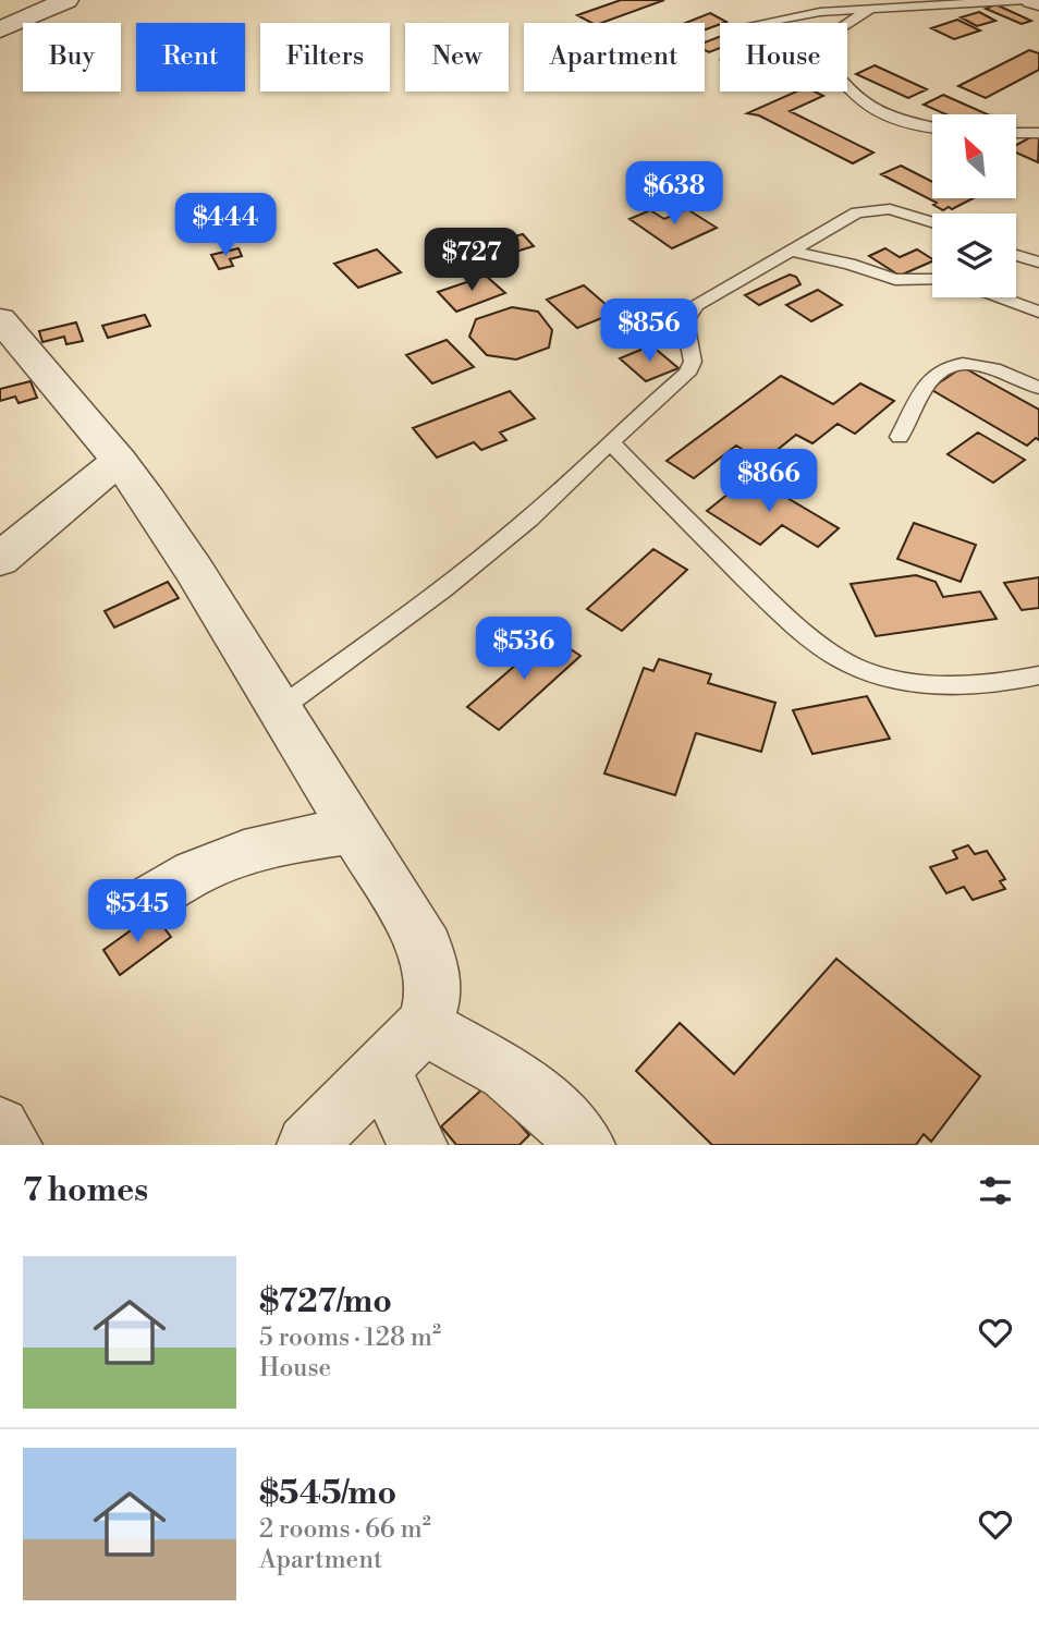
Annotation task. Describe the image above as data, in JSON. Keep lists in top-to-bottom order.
{
  "north": "top left",
  "page": {
    "chip": [
      "Buy",
      "Rent",
      "Filters",
      "New",
      "Apartment",
      "House"
    ],
    "price": [
      "$638",
      "$444",
      "$727",
      "$856",
      "$866",
      "$536",
      "$545"
    ],
    "heading": "7 homes",
    "list": [
      {
        "name": "$727/mo",
        "note": "5 rooms · 128 m² · House"
      },
      {
        "name": "$545/mo",
        "note": "2 rooms · 66 m² · Apartment"
      }
    ]
  }
}
